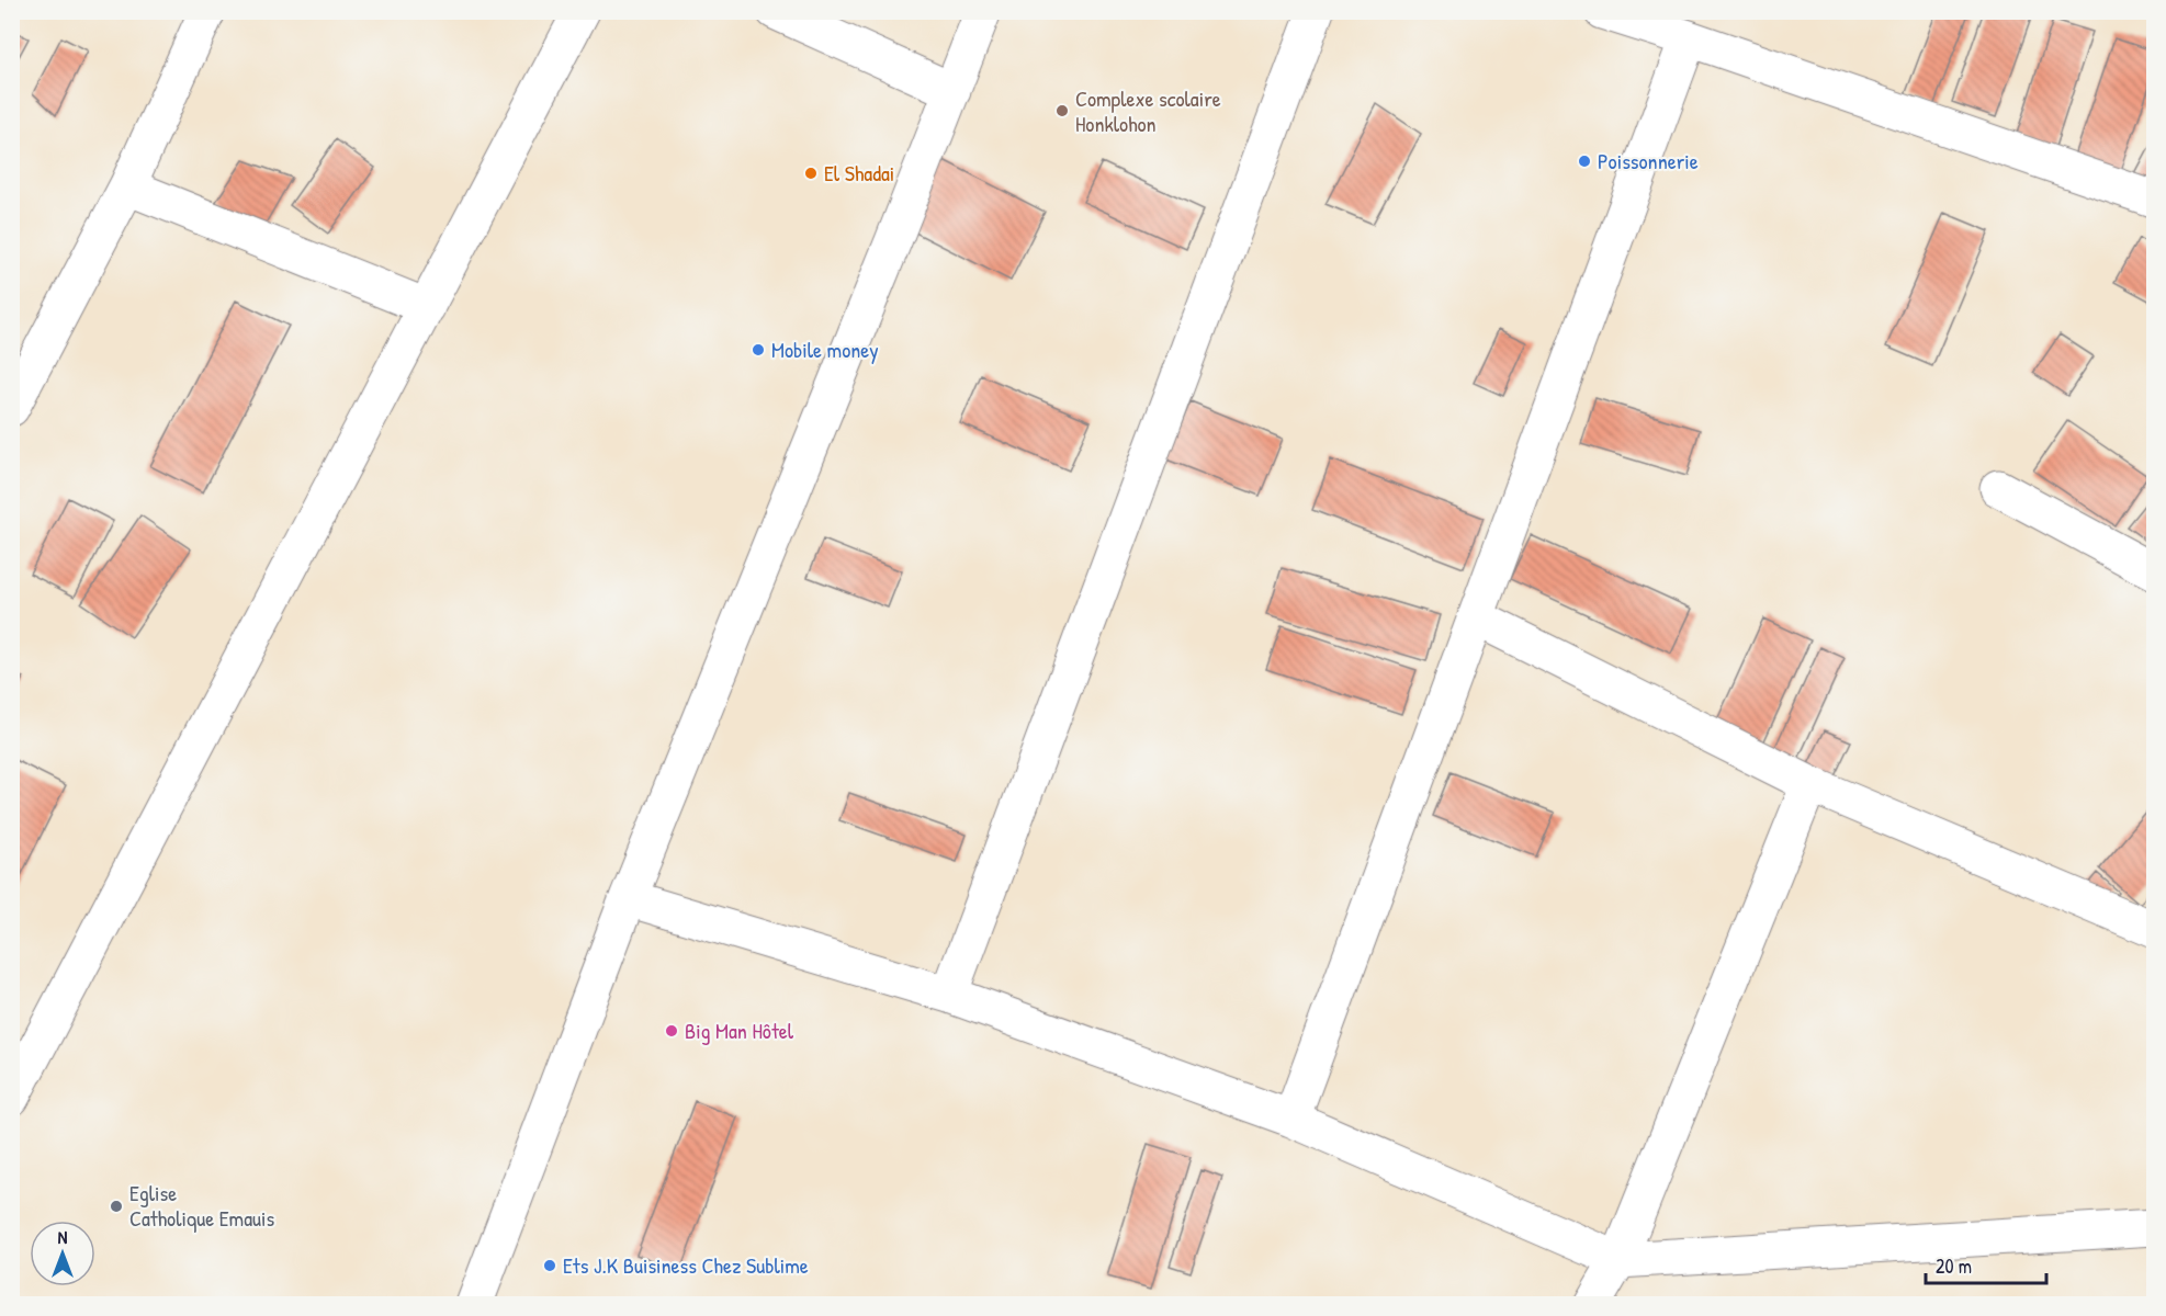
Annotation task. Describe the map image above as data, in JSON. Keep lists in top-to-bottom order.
{
  "places": [
    "Complexe scolaire Honklohon",
    "Poissonnerie",
    "El Shadai",
    "Mobile money",
    "Big Man Hôtel",
    "Eglise Catholique Emauis",
    "Ets J.K Buisiness Chez Sublime"
  ],
  "scale_bar": "20 m",
  "north": "top"
}
